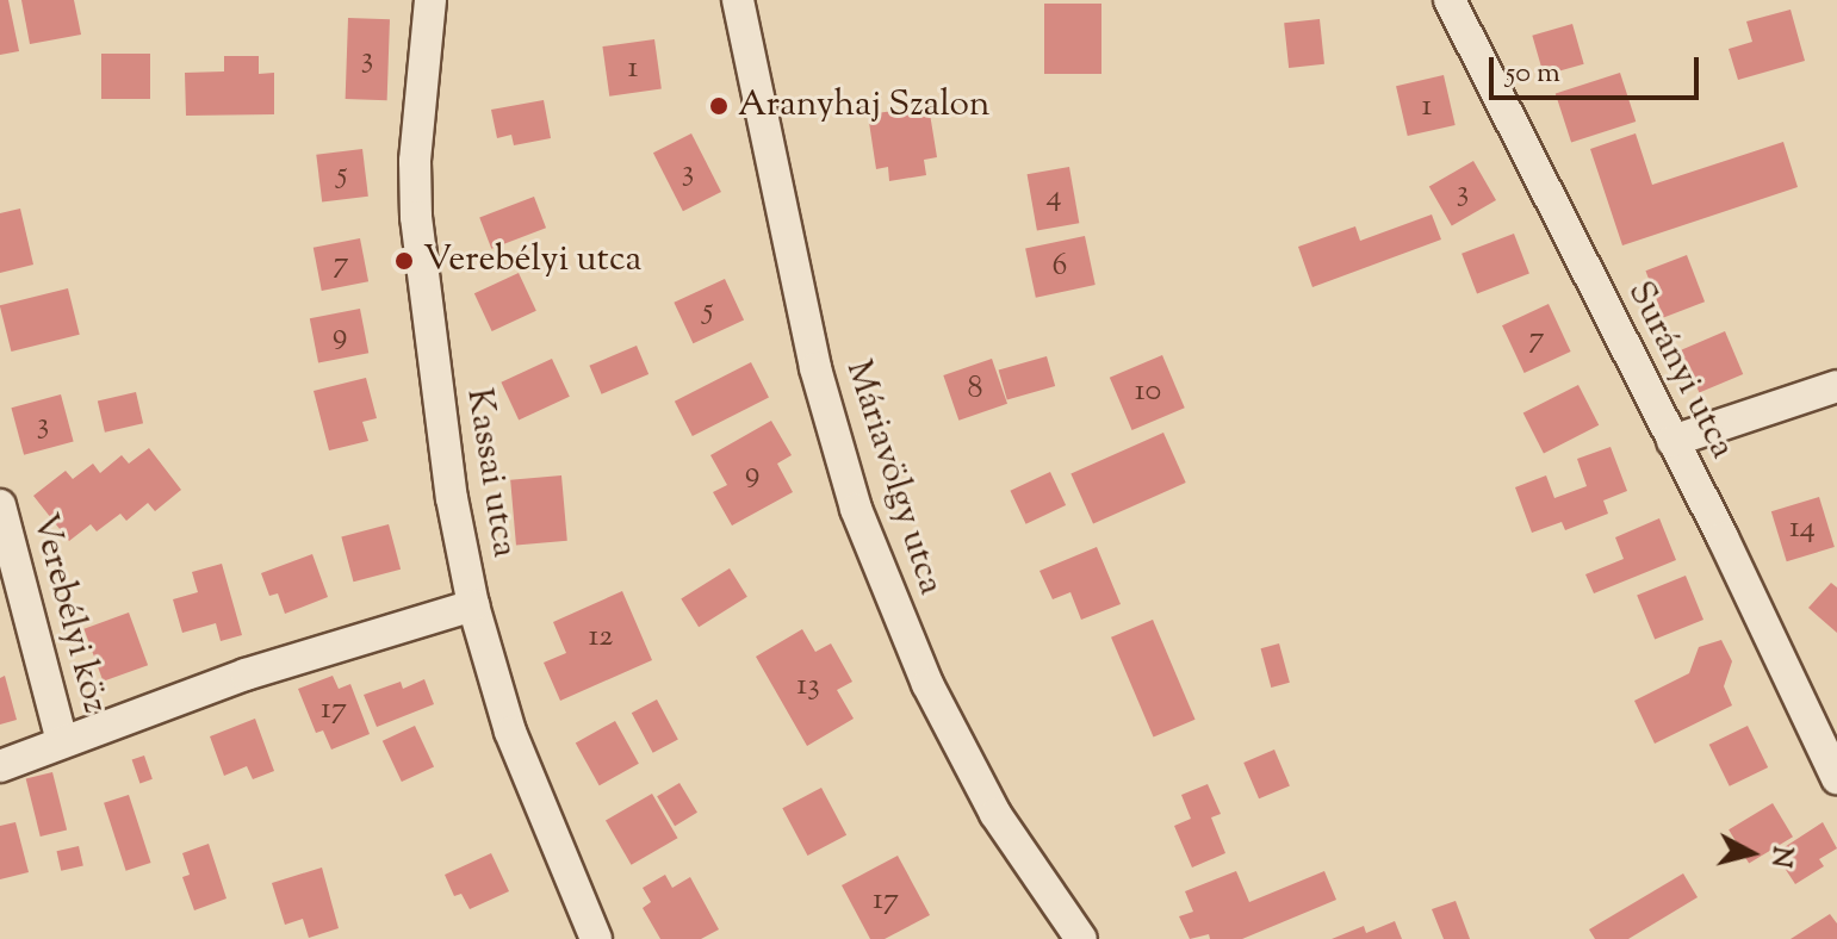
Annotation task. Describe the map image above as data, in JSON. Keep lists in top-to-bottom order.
{
  "streets": {
    "street": [
      "Surányi utca",
      "Kassai utca",
      "Máriavölgy utca",
      "Verebélyi köz"
    ]
  },
  "places": ["Aranyhaj Szalon", "Verebélyi utca"],
  "house_numbers": [
    "3",
    "1",
    "1",
    "3",
    "5",
    "3",
    "4",
    "7",
    "6",
    "5",
    "9",
    "7",
    "8",
    "10",
    "3",
    "9",
    "14",
    "12",
    "13",
    "17",
    "17"
  ],
  "scale_bar": "50 m",
  "north": "right"
}
